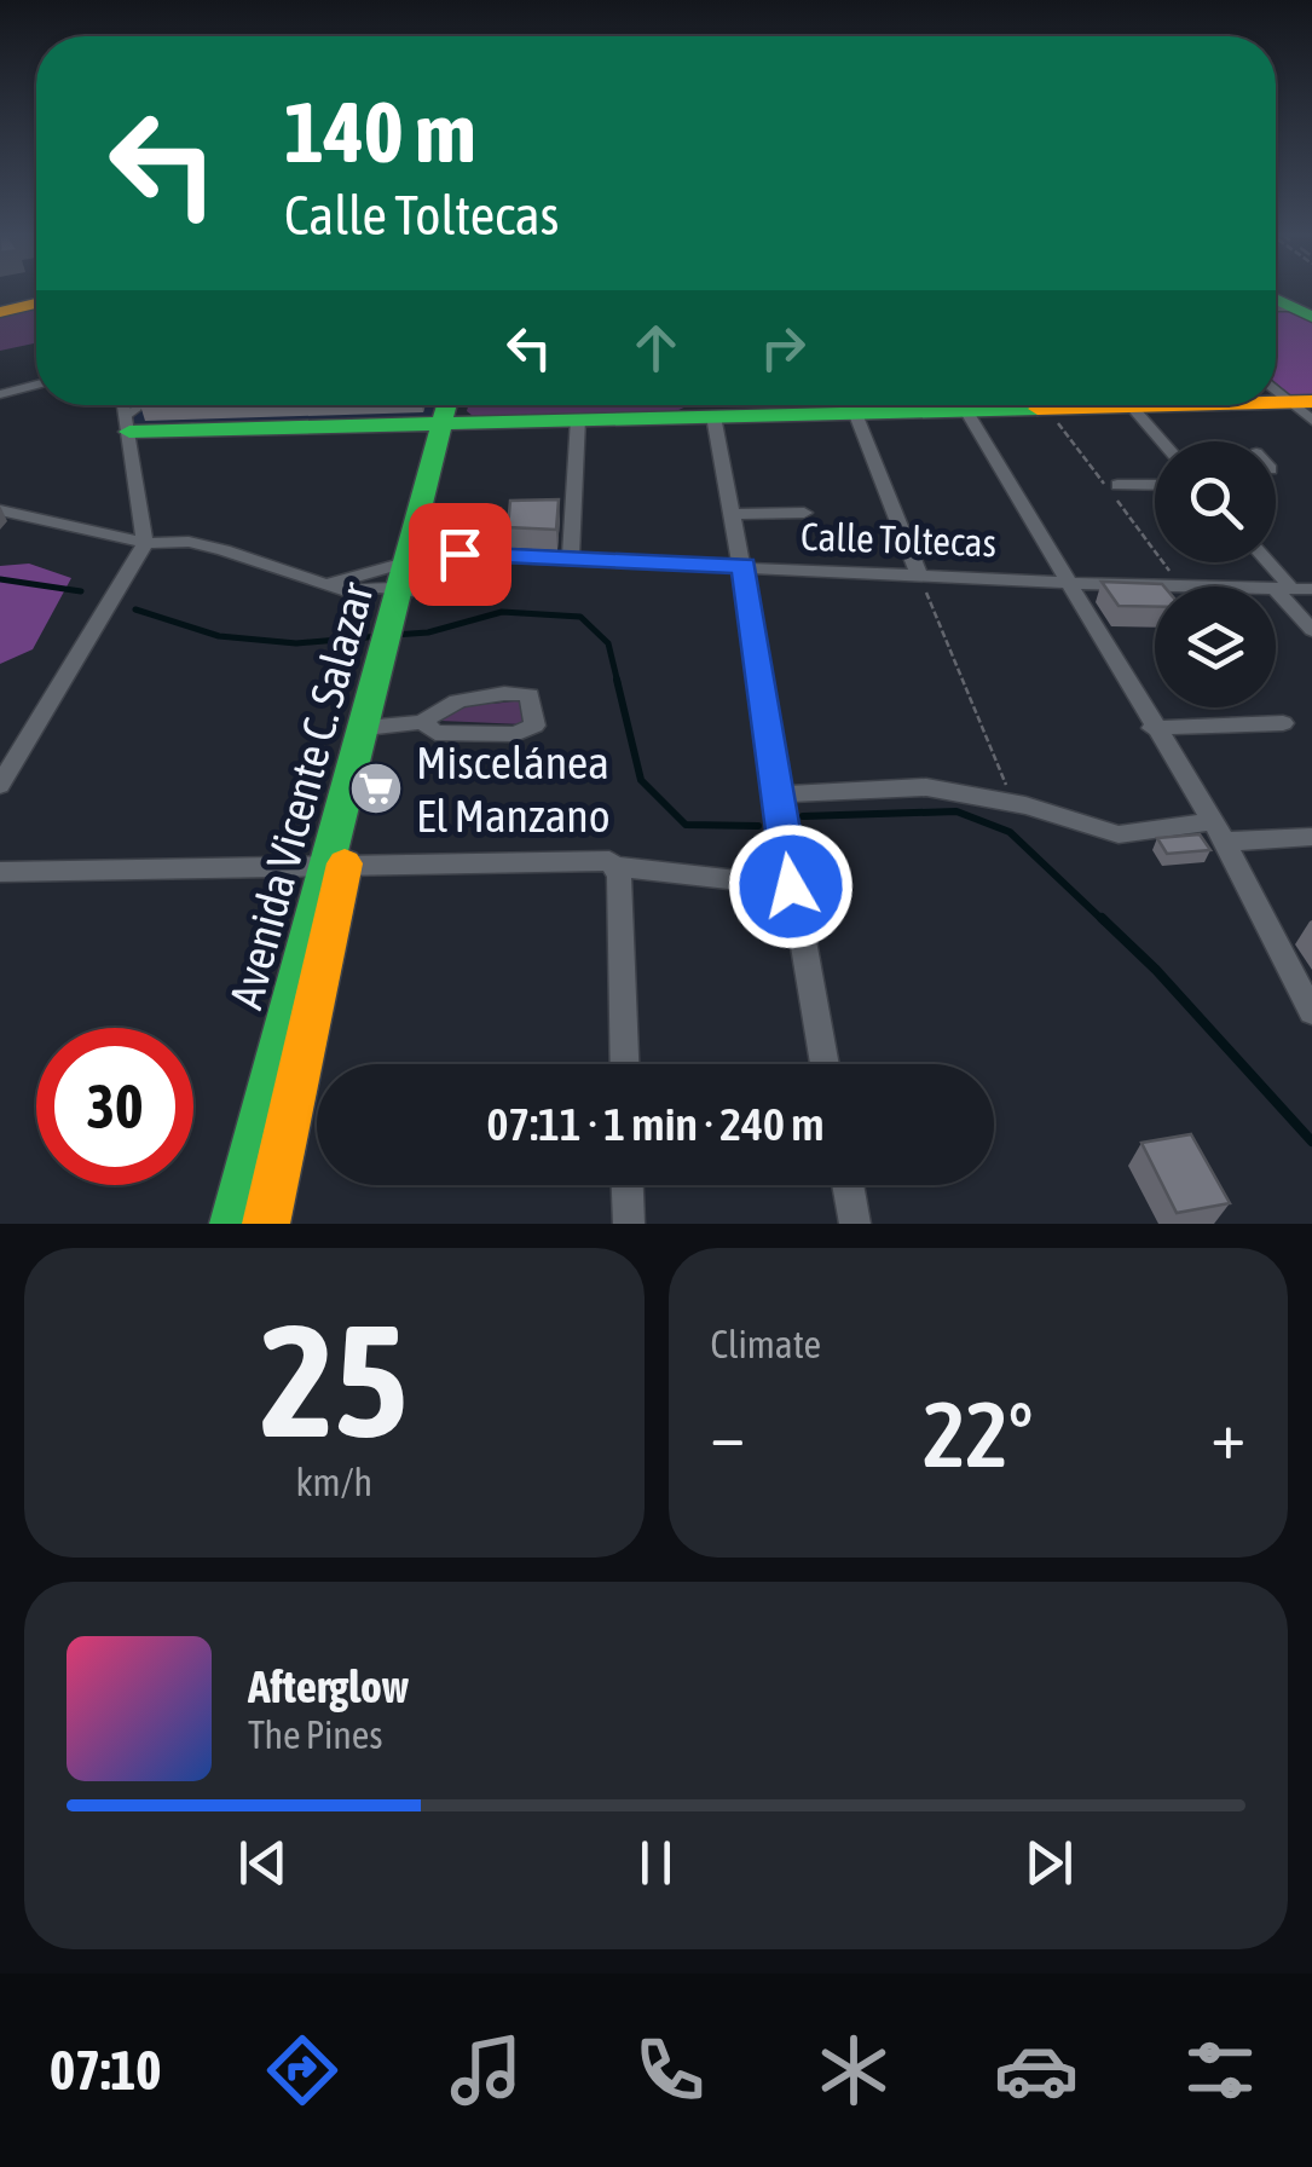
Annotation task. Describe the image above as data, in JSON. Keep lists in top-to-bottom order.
{
  "streets": {
    "street": ["Calle Toltecas", "Avenida Vicente C. Salazar"]
  },
  "crossings": [
    ["Calle Toltecas", "Avenida Vicente C. Salazar"]
  ],
  "places": {
    "supermarket": ["Miscelánea El Manzano"]
  },
  "page": {
    "turn": ["140 m", "Calle Toltecas"],
    "limit": "30",
    "trip": "07:11 · 1 min · 240 m",
    "tile": [
      ["25", "km/h"],
      "Climate"
    ],
    "heat": ["−", "22°", "+"],
    "song": ["Afterglow", "The Pines"],
    "tabs": "07:10"
  }
}
